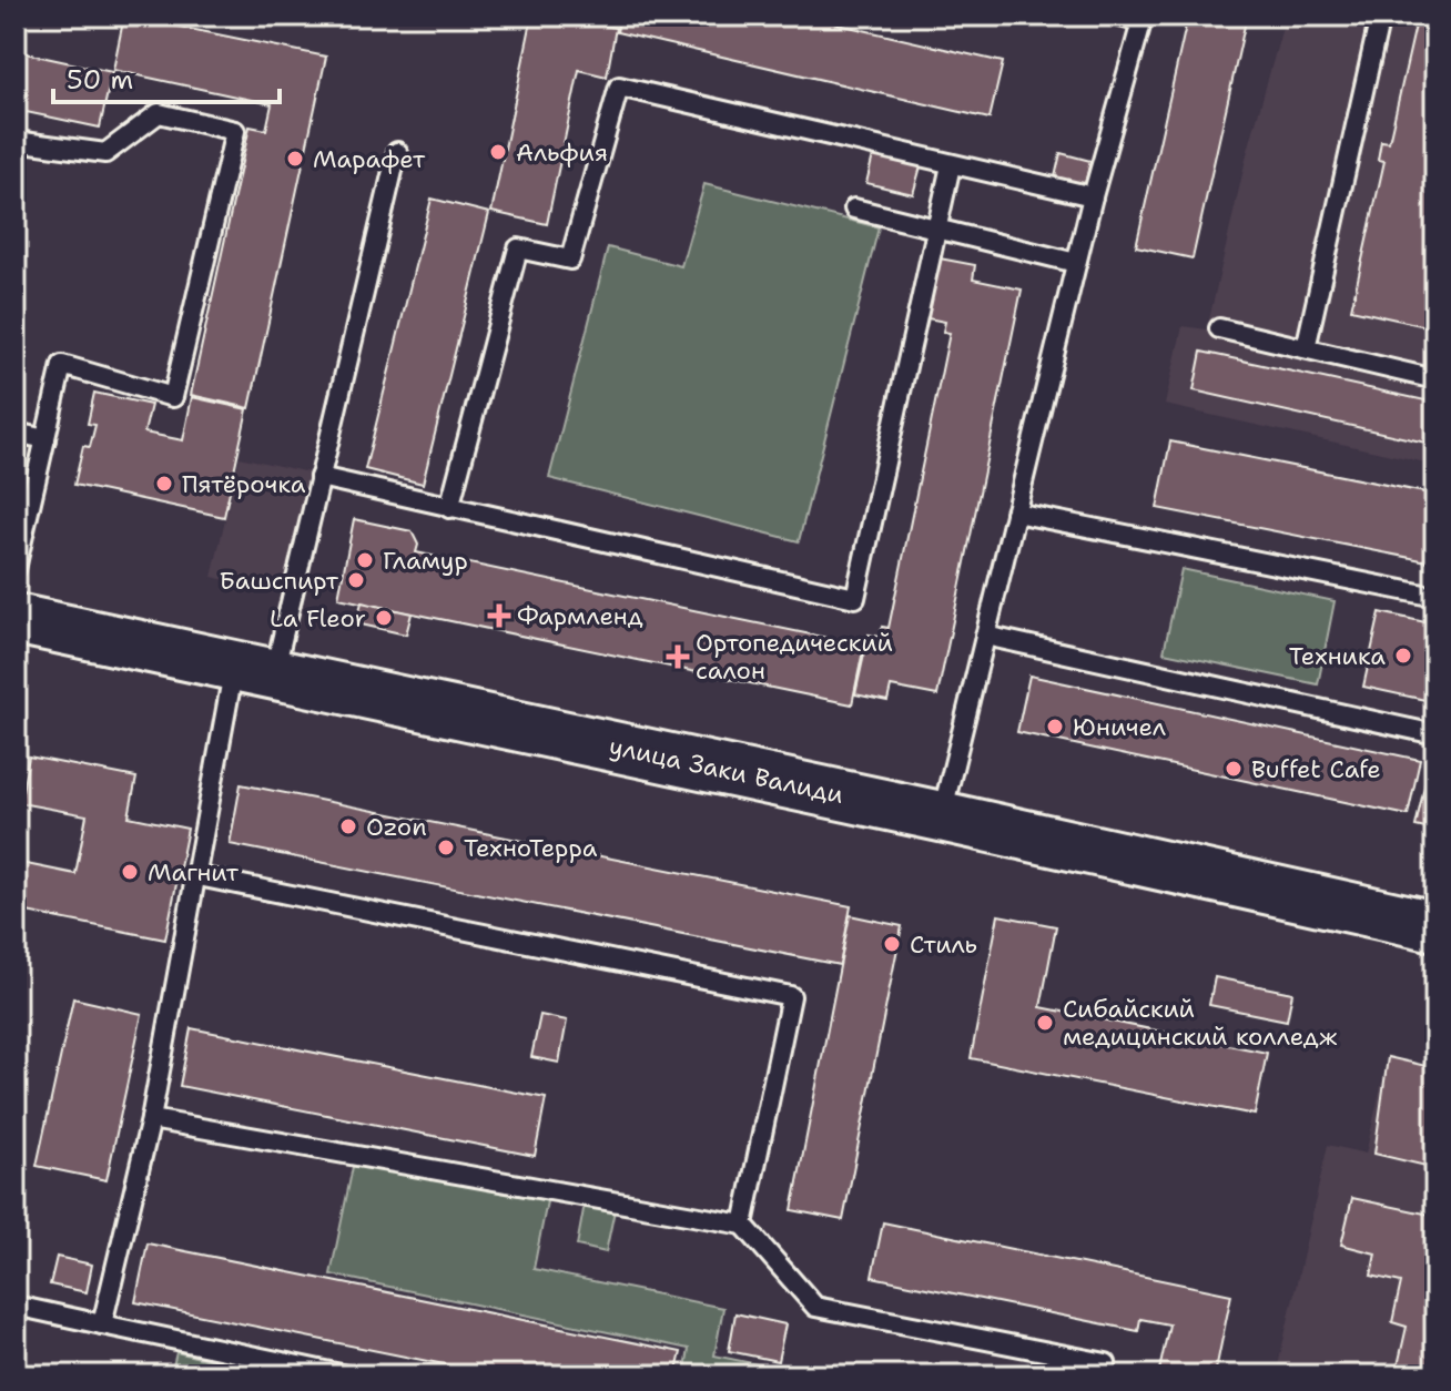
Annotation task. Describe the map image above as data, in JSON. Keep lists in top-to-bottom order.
{
  "streets": {
    "street": ["улица Заки Валиди"]
  },
  "places": {
    "other": [
      "Альфия",
      "Марафет",
      "Пятёрочка",
      "Гламур",
      "Башспирт",
      "La Fleor",
      "Техника",
      "Юничел",
      "Buffet Cafe",
      "Ozon",
      "ТехноТерра",
      "Магнит",
      "Стиль",
      "Сибайский медицинский колледж"
    ],
    "health": ["Фармленд", "Ортопедический салон"]
  },
  "scale_bar": "50 m"
}
